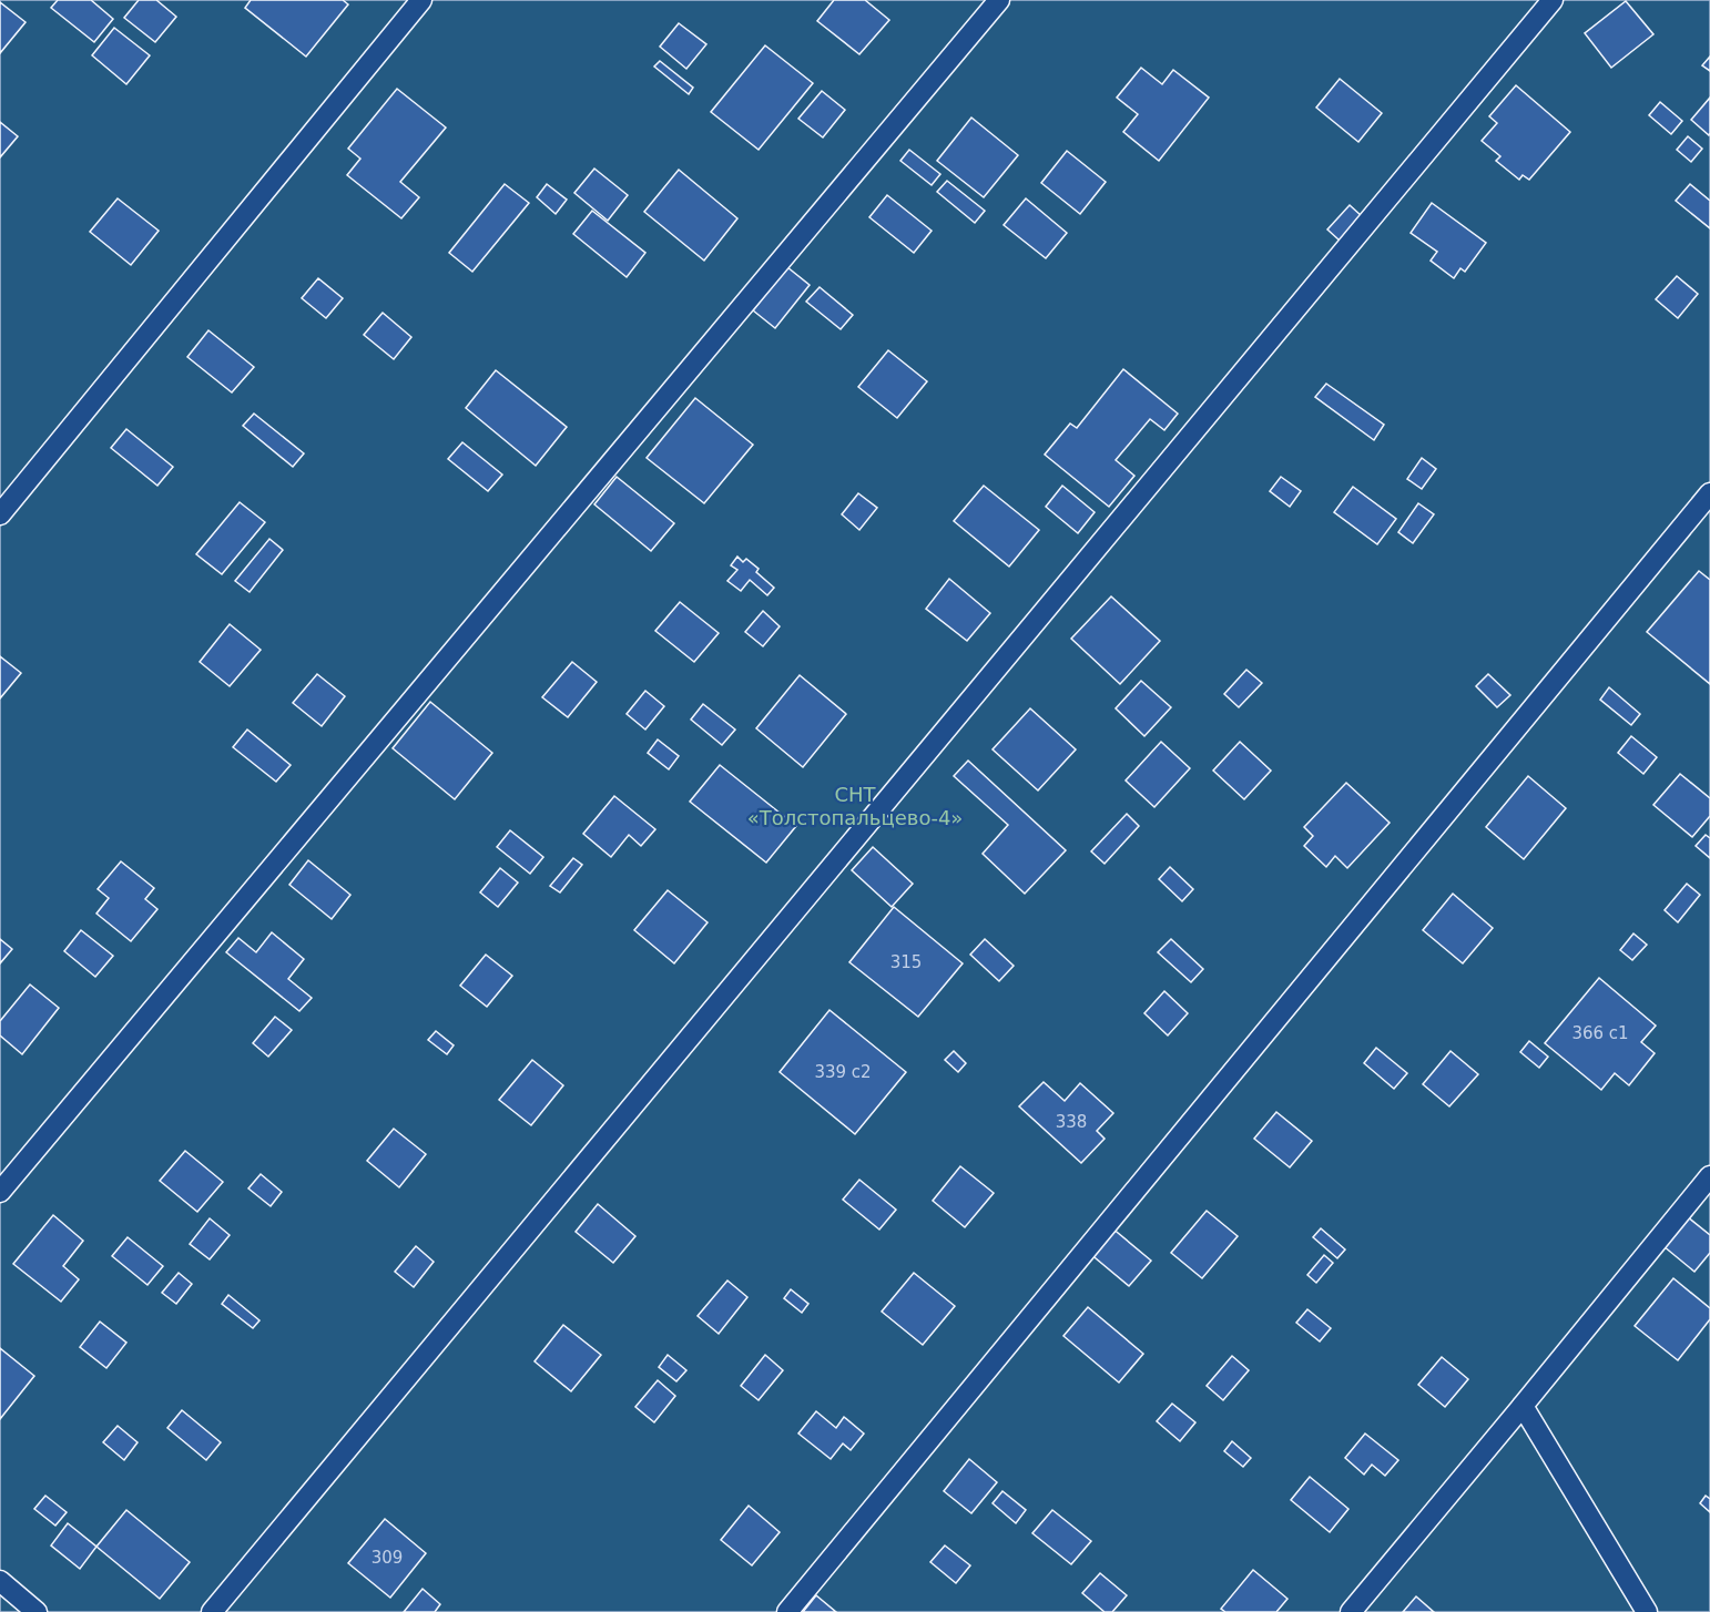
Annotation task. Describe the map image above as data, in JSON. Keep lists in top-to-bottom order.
{
  "parks": ["СНТ «Толстопальцево-4»"],
  "house_numbers": [
    "315",
    "366 с1",
    "339 с2",
    "338",
    "309"
  ]
}
